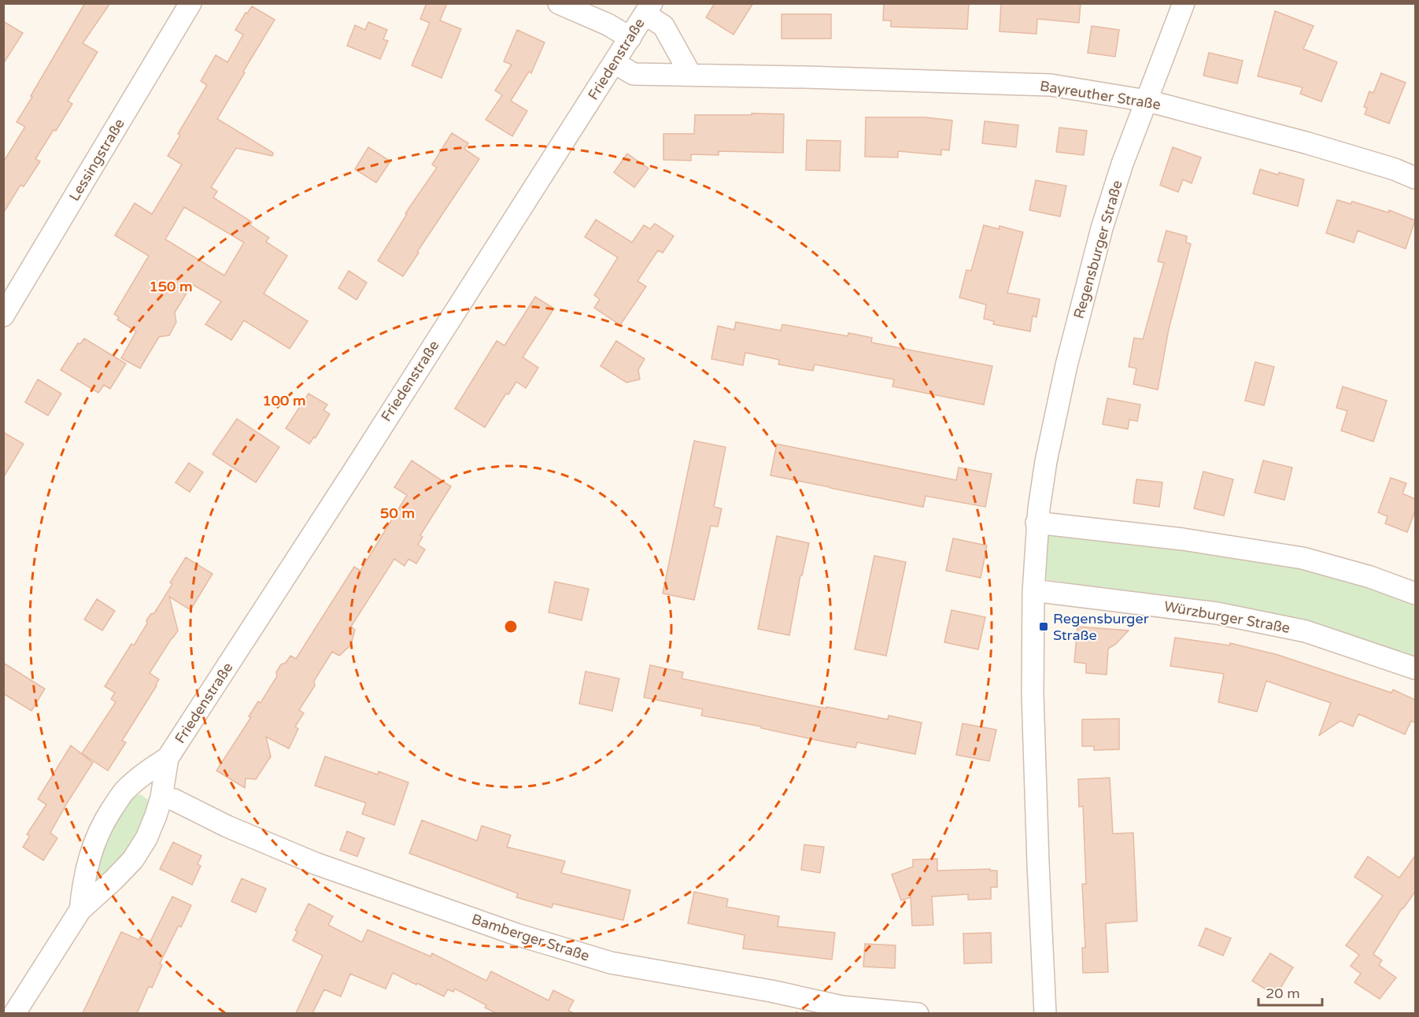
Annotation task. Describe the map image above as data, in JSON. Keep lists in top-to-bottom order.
{
  "streets": {
    "street": [
      "Friedenstraße",
      "Bayreuther Straße",
      "Lessingstraße",
      "Regensburger Straße",
      "Würzburger Straße",
      "Bamberger Straße"
    ]
  },
  "crossings": [
    ["Friedenstraße", "Bayreuther Straße"],
    ["Friedenstraße", "Bamberger Straße"],
    ["Bayreuther Straße", "Regensburger Straße"],
    ["Regensburger Straße", "Würzburger Straße"]
  ],
  "places": {
    "transit": ["Regensburger Straße"]
  },
  "scale_bar": "20 m",
  "rings": ["150 m", "100 m", "50 m"]
}
